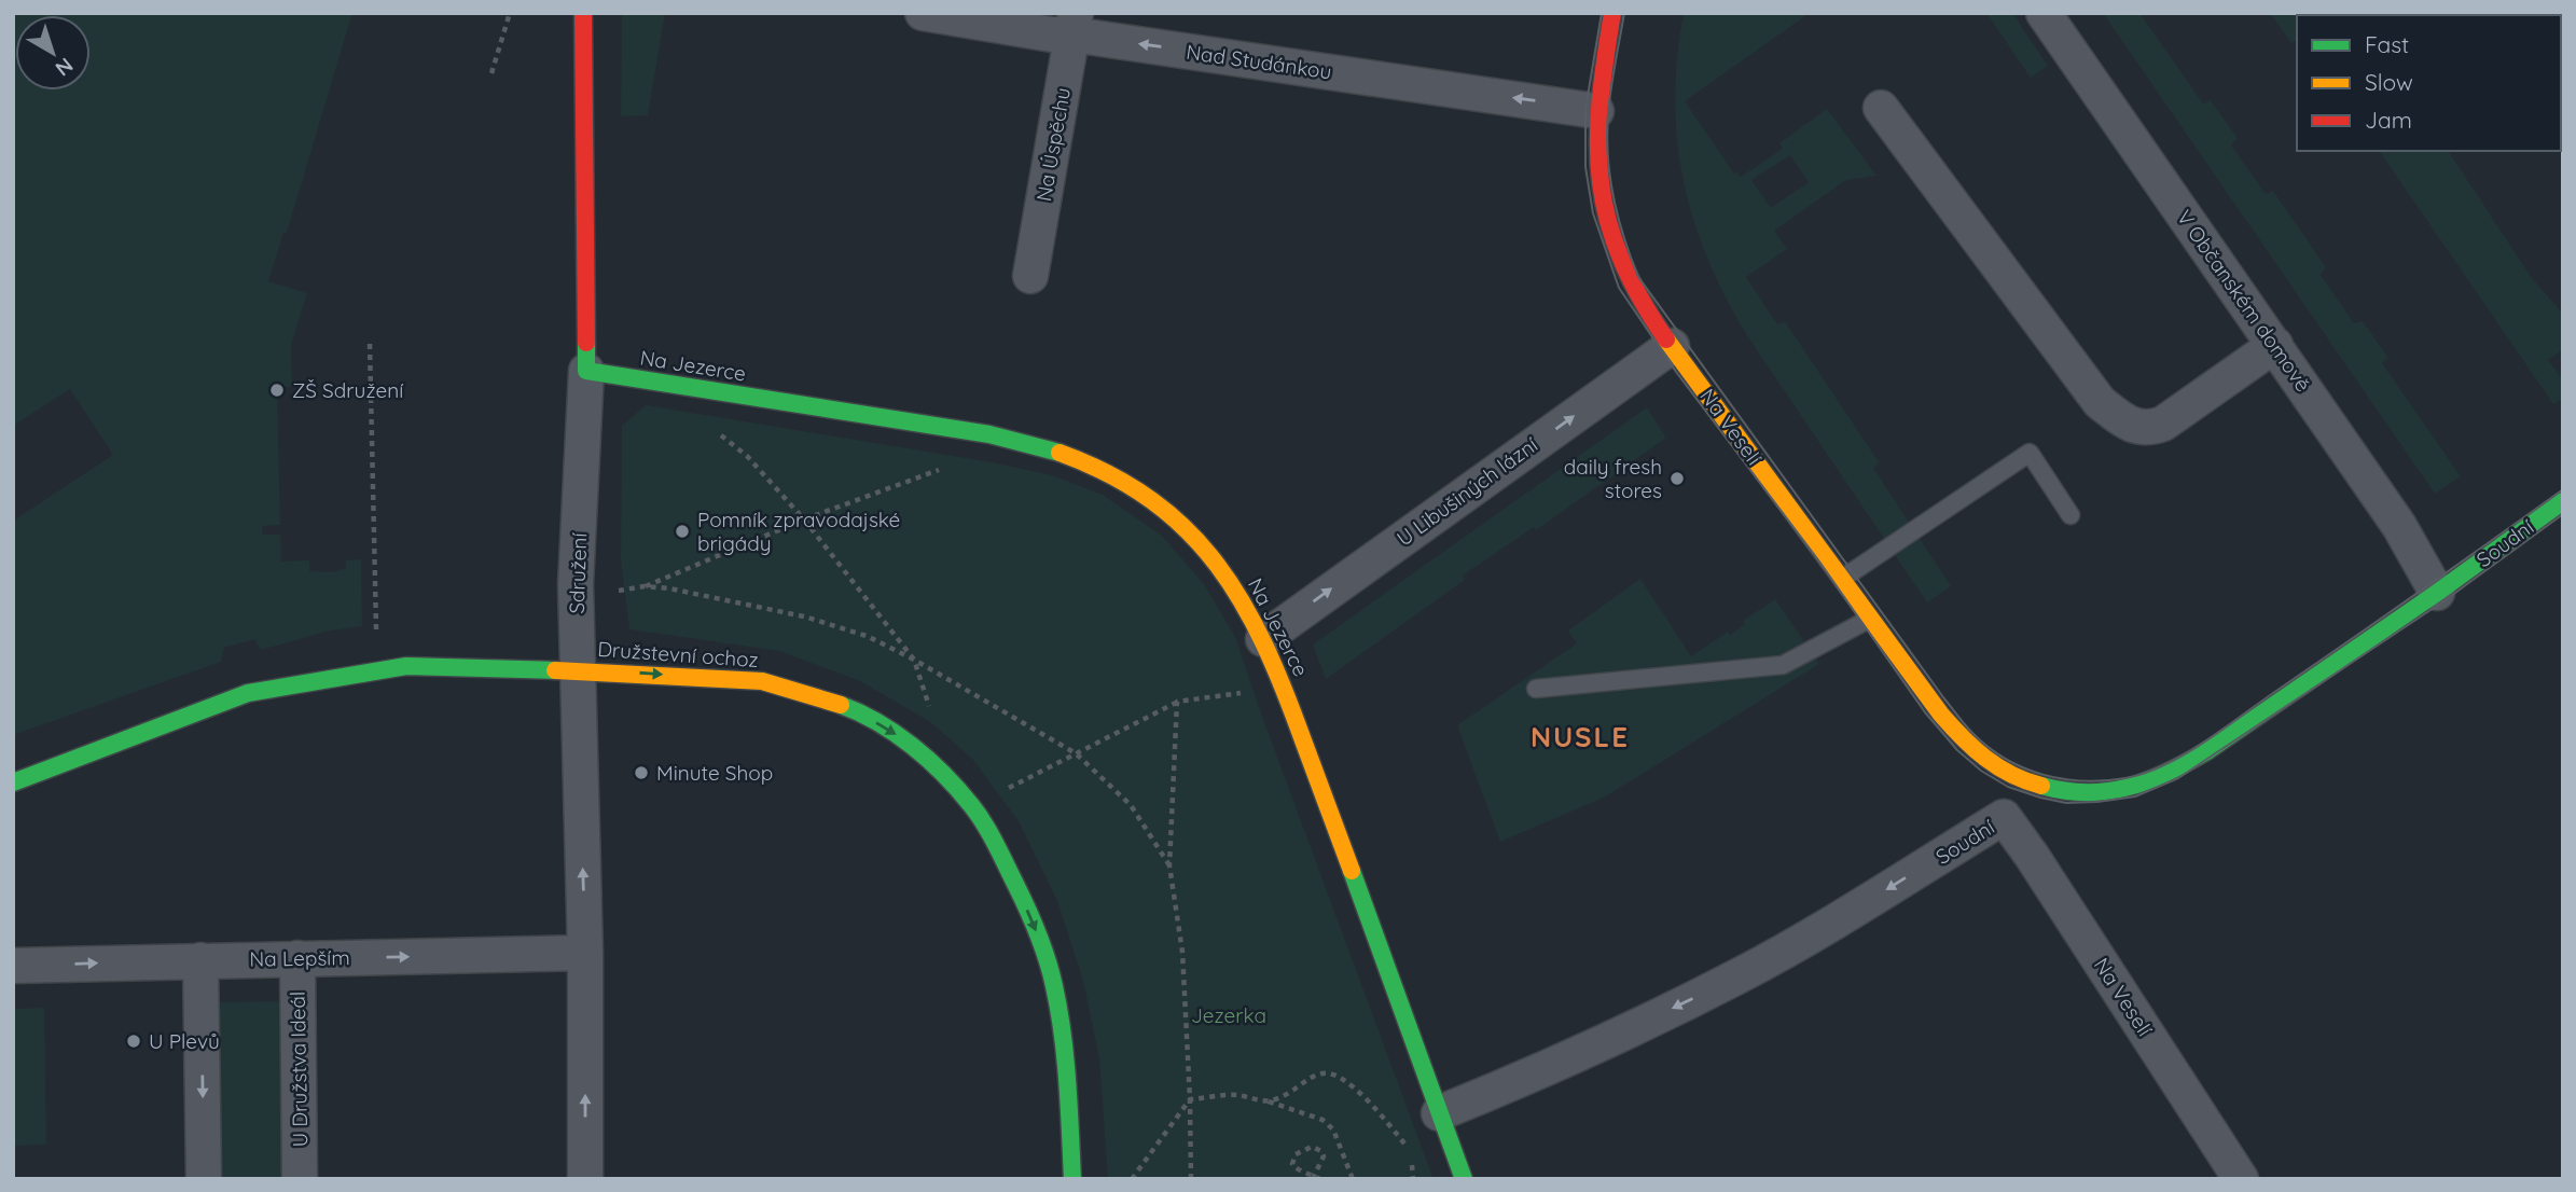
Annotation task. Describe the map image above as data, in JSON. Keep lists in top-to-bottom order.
{
  "streets": {
    "street": [
      "Nad Studánkou",
      "Na Úspěchu",
      "V Občanském domově",
      "Na Jezerce",
      "Na Veselí",
      "U Libušiných lázní",
      "Soudní",
      "Sdružení",
      "Družstevní ochoz",
      "Na Lepším",
      "U Družstva Ideál"
    ]
  },
  "crossings": [
    ["Nad Studánkou", "Na Úspěchu"],
    ["Nad Studánkou", "Na Veselí"],
    ["V Občanském domově", "Soudní"],
    ["Na Jezerce", "U Libušiných lázní"],
    ["Na Jezerce", "Soudní"],
    ["Na Jezerce", "Sdružení"],
    ["Na Veselí", "U Libušiných lázní"],
    ["Na Veselí", "Soudní"],
    ["Sdružení", "Družstevní ochoz"],
    ["Sdružení", "Na Lepším"],
    ["Na Lepším", "U Družstva Ideál"]
  ],
  "one_way": [
    "Nad Studánkou",
    "U Libušiných lázní",
    "Soudní",
    "Sdružení",
    "Družstevní ochoz",
    "Na Lepším"
  ],
  "districts": ["NUSLE"],
  "parks": ["Jezerka"],
  "places": [
    "ZŠ Sdružení",
    "daily fresh stores",
    "Pomník zpravodajské brigády",
    "Minute Shop",
    "U Plevů"
  ],
  "legend": ["Fast", "Slow", "Jam"],
  "north": "bottom right"
}
